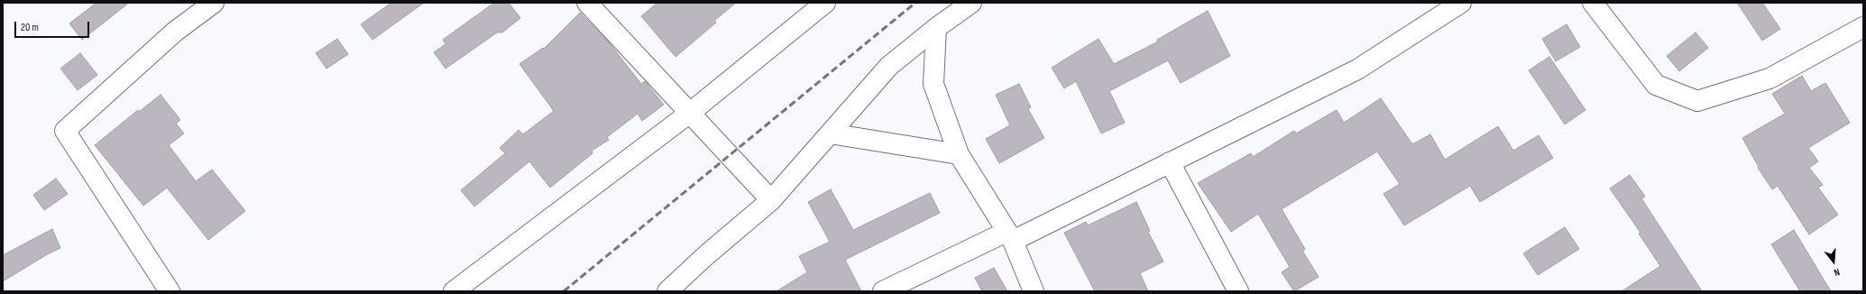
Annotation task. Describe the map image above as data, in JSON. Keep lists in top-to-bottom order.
{
  "scale_bar": "20 m",
  "north": "bottom"
}
